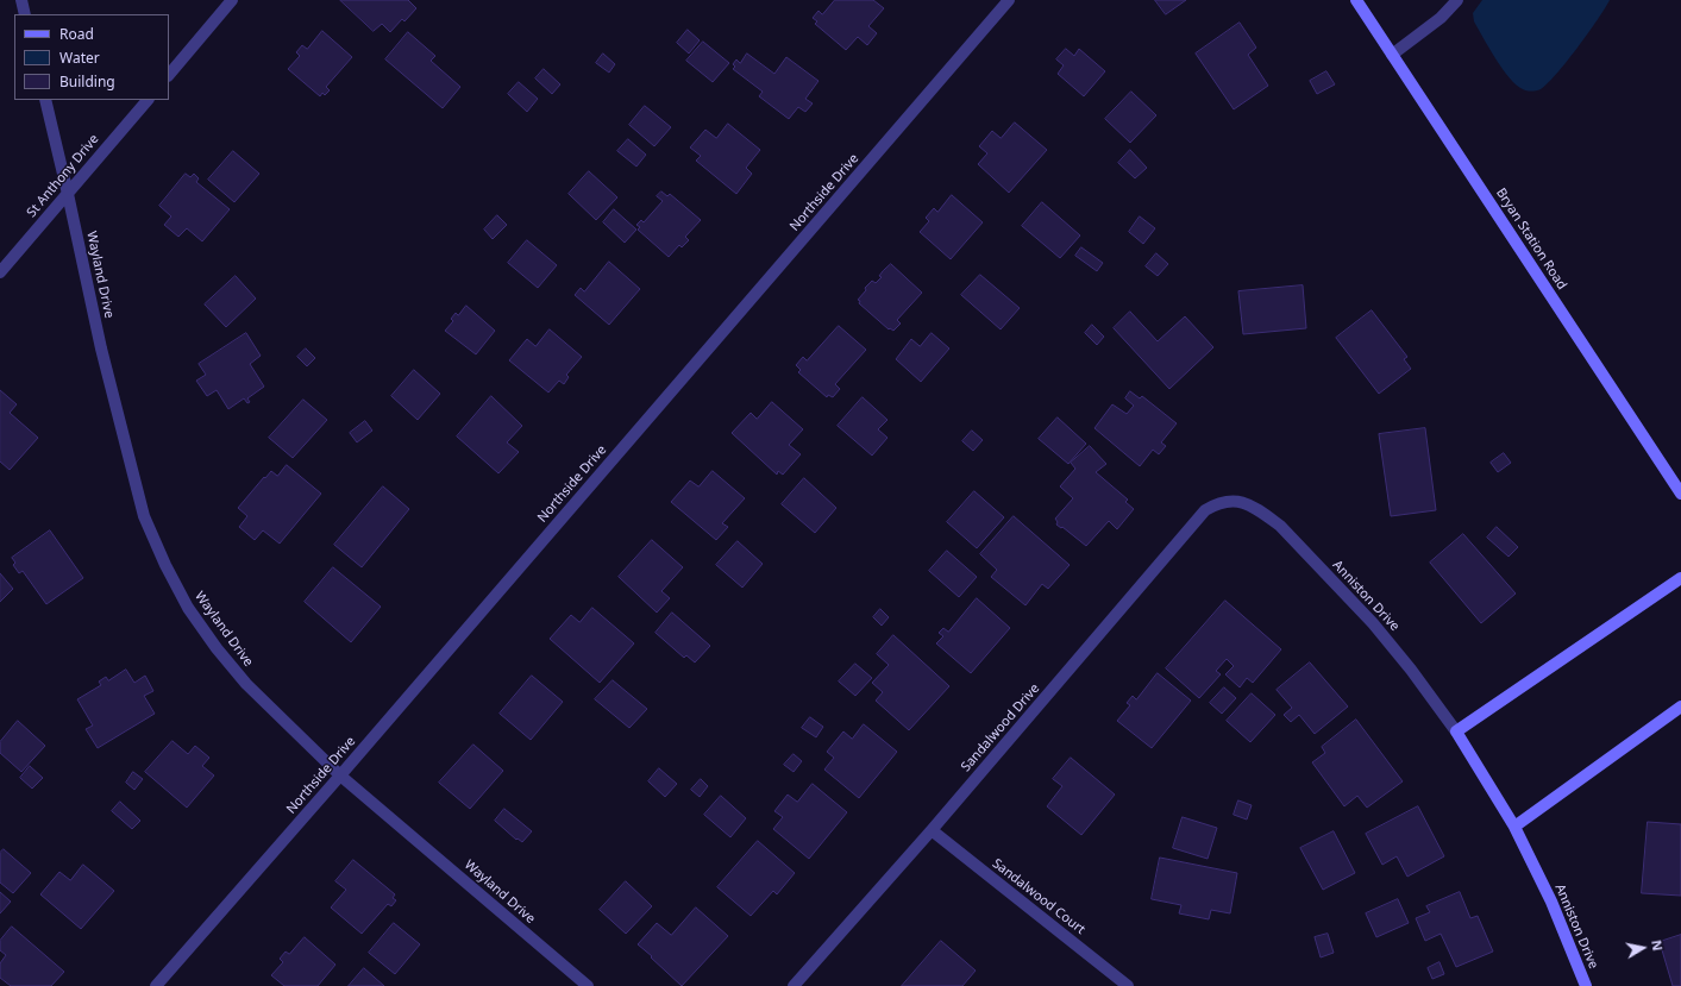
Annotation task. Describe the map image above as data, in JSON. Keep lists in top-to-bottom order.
{
  "streets": {
    "street": [
      "St Anthony Drive",
      "Northside Drive",
      "Bryan Station Road",
      "Wayland Drive",
      "Anniston Drive",
      "Sandalwood Drive",
      "Sandalwood Court"
    ]
  },
  "crossings": [
    ["St Anthony Drive", "Wayland Drive"],
    ["Northside Drive", "Wayland Drive"],
    ["Anniston Drive", "Sandalwood Drive"],
    ["Sandalwood Drive", "Sandalwood Court"]
  ],
  "legend": ["Road", "Water", "Building"],
  "north": "right"
}
